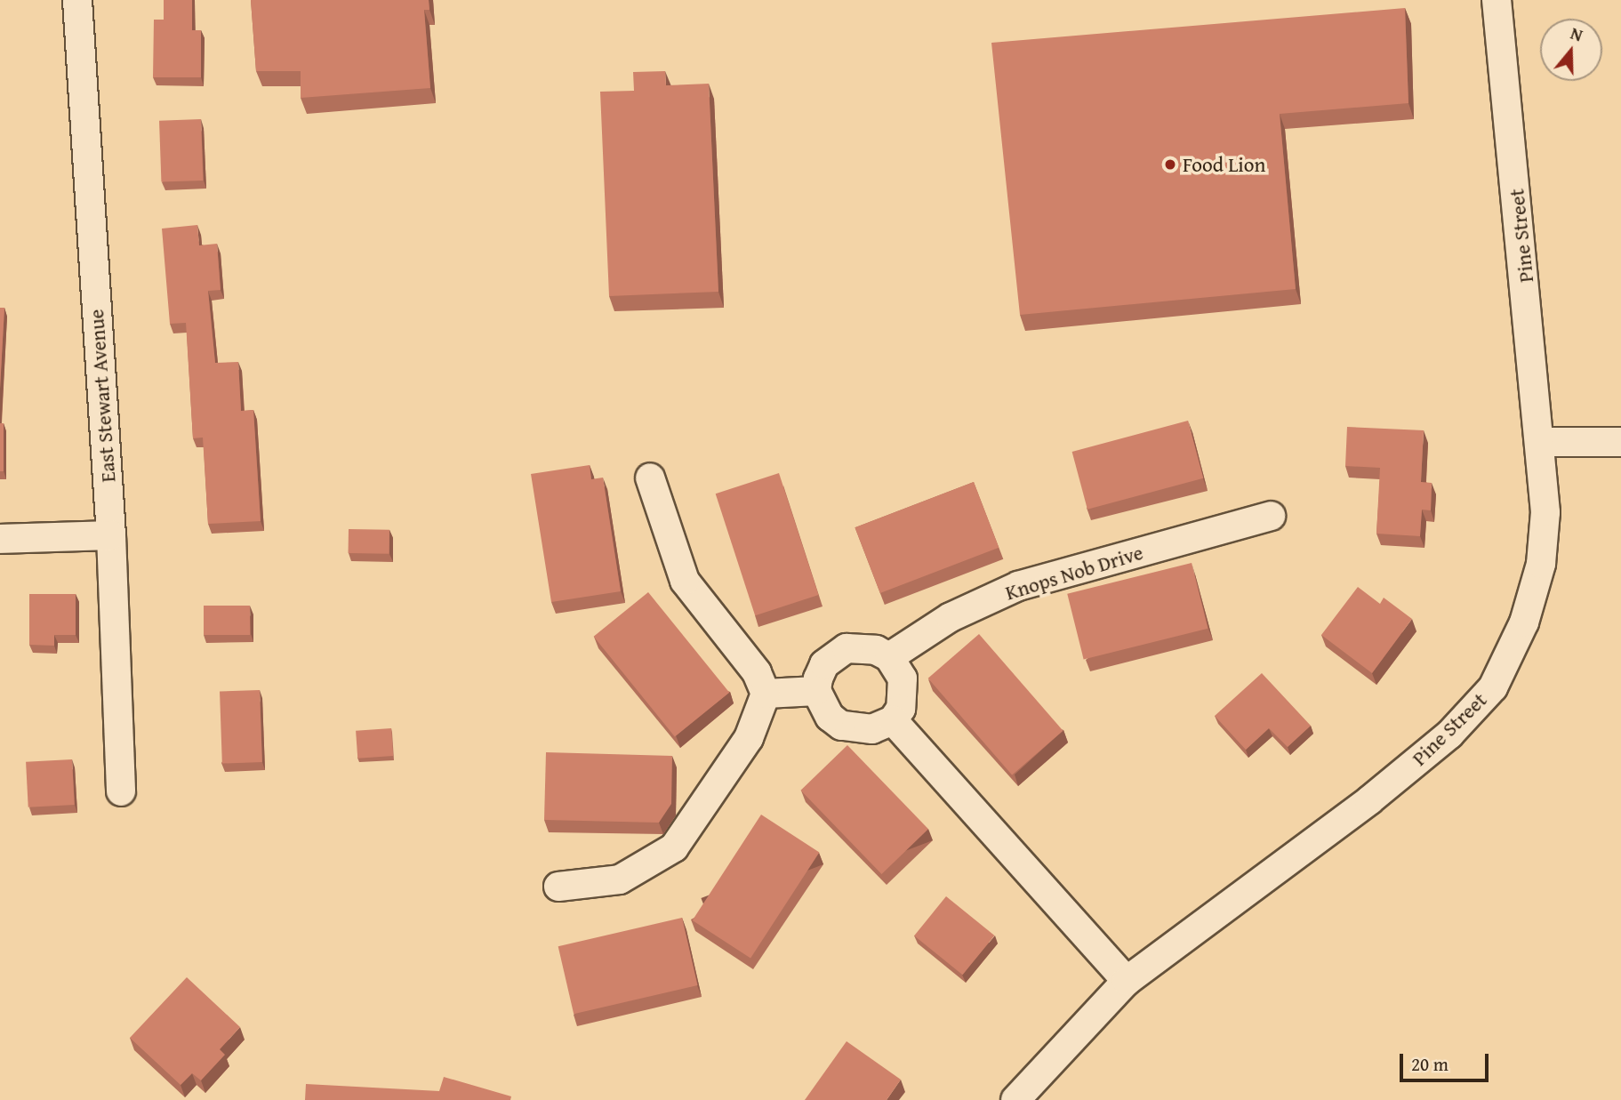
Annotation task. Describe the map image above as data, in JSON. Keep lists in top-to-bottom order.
{
  "streets": {
    "street": ["Pine Street", "East Stewart Avenue", "Knops Nob Drive"]
  },
  "places": ["Food Lion"],
  "scale_bar": "20 m",
  "north": "top"
}
